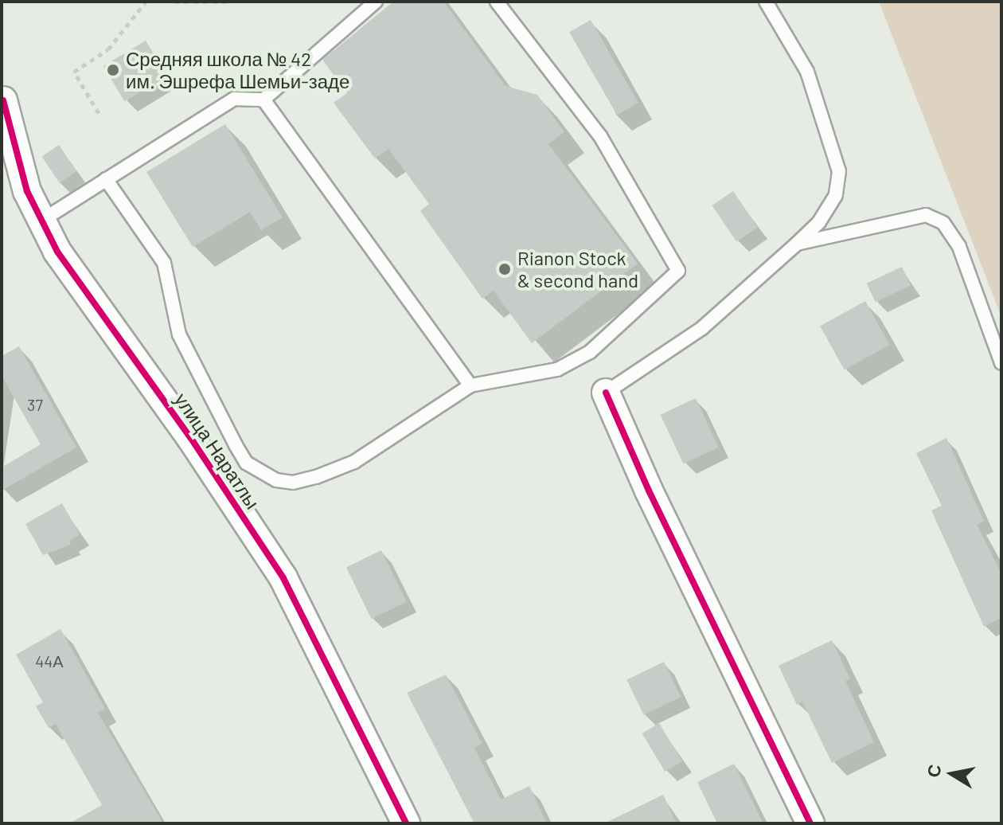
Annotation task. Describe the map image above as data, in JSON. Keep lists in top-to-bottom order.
{
  "streets": {
    "street": ["улица Наратлы"]
  },
  "places": ["Средняя школа № 42 им. Эшрефа Шемьи-заде", "Rianon Stock & second hand"],
  "house_numbers": ["37", "44А"],
  "north": "left"
}
